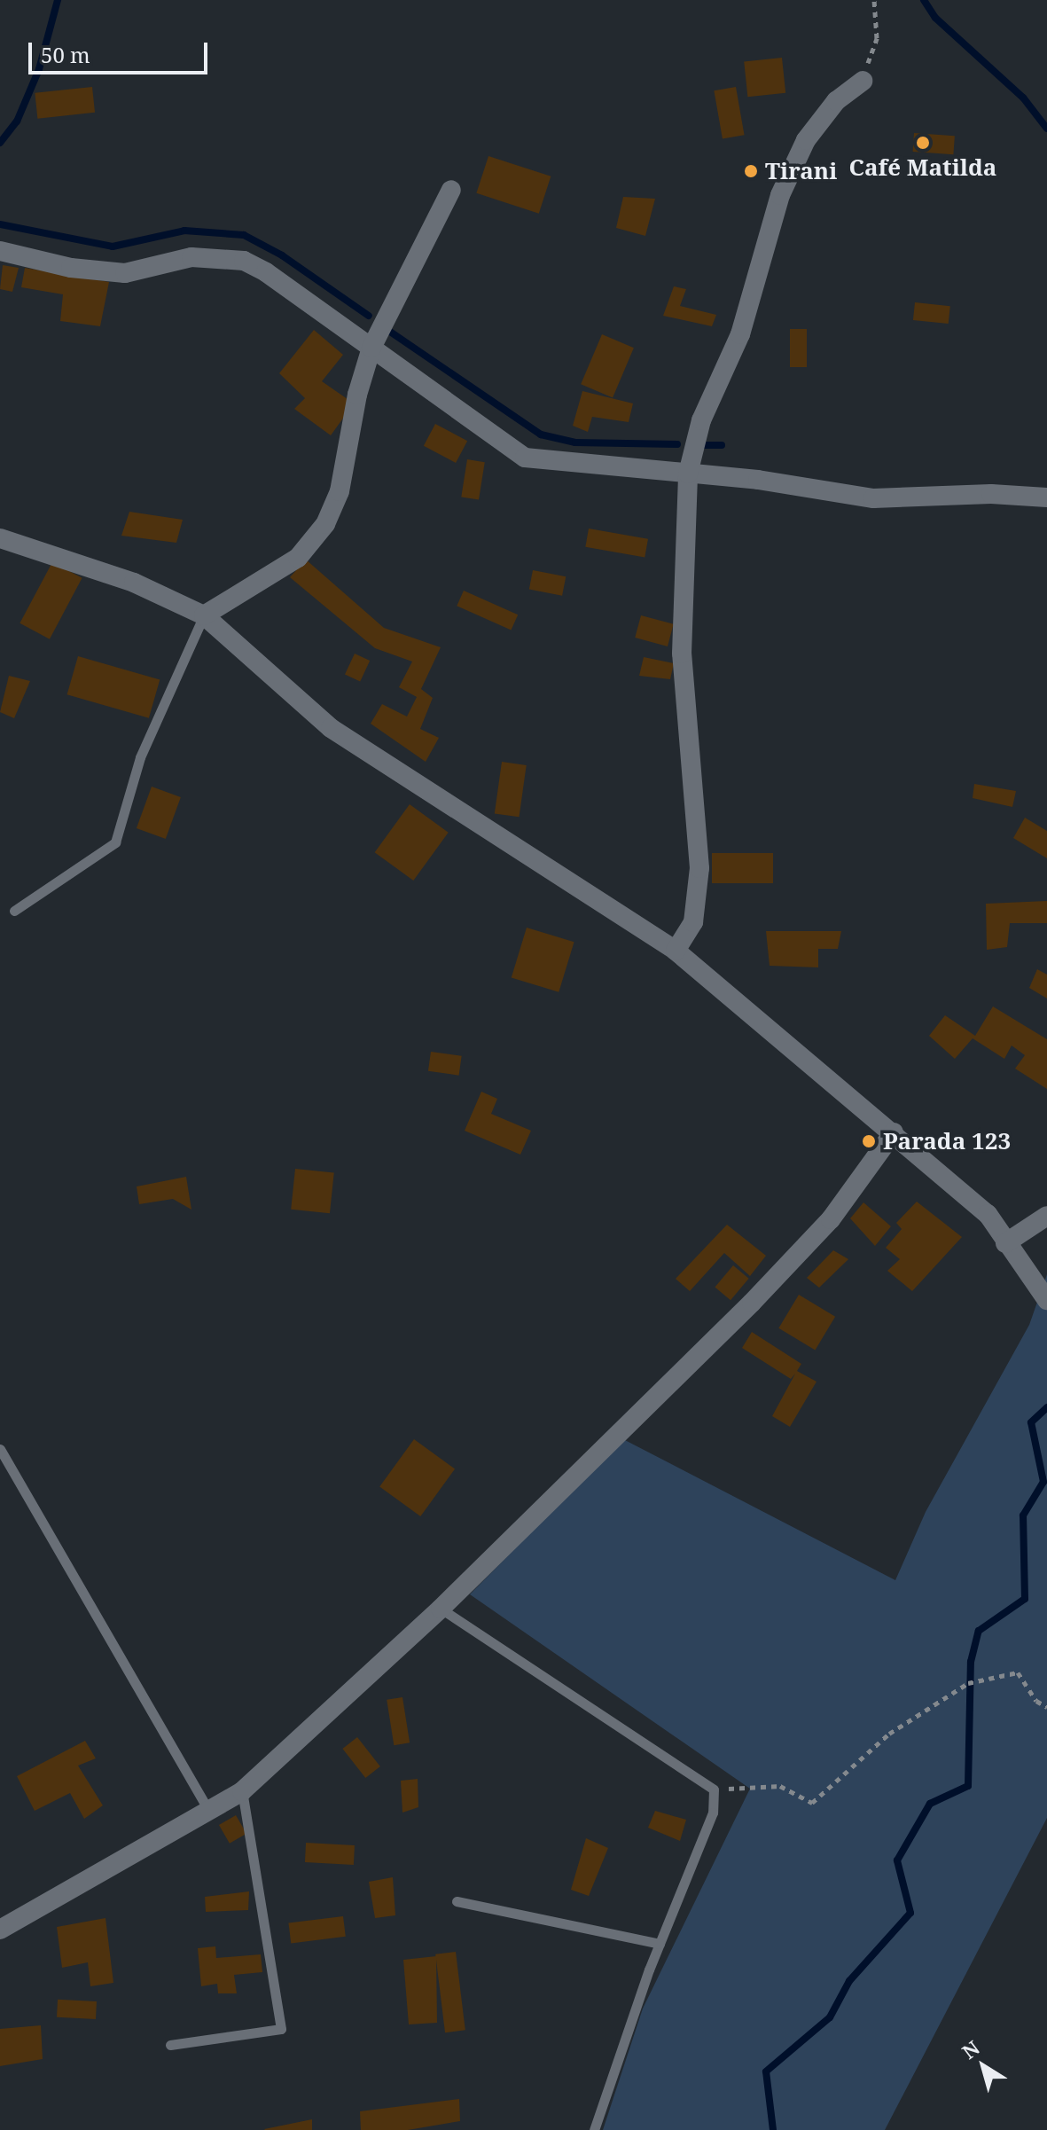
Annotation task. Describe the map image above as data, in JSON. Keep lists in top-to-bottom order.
{
  "places": ["Café Matilda", "Tirani", "Parada 123"],
  "scale_bar": "50 m",
  "north": "top left"
}
